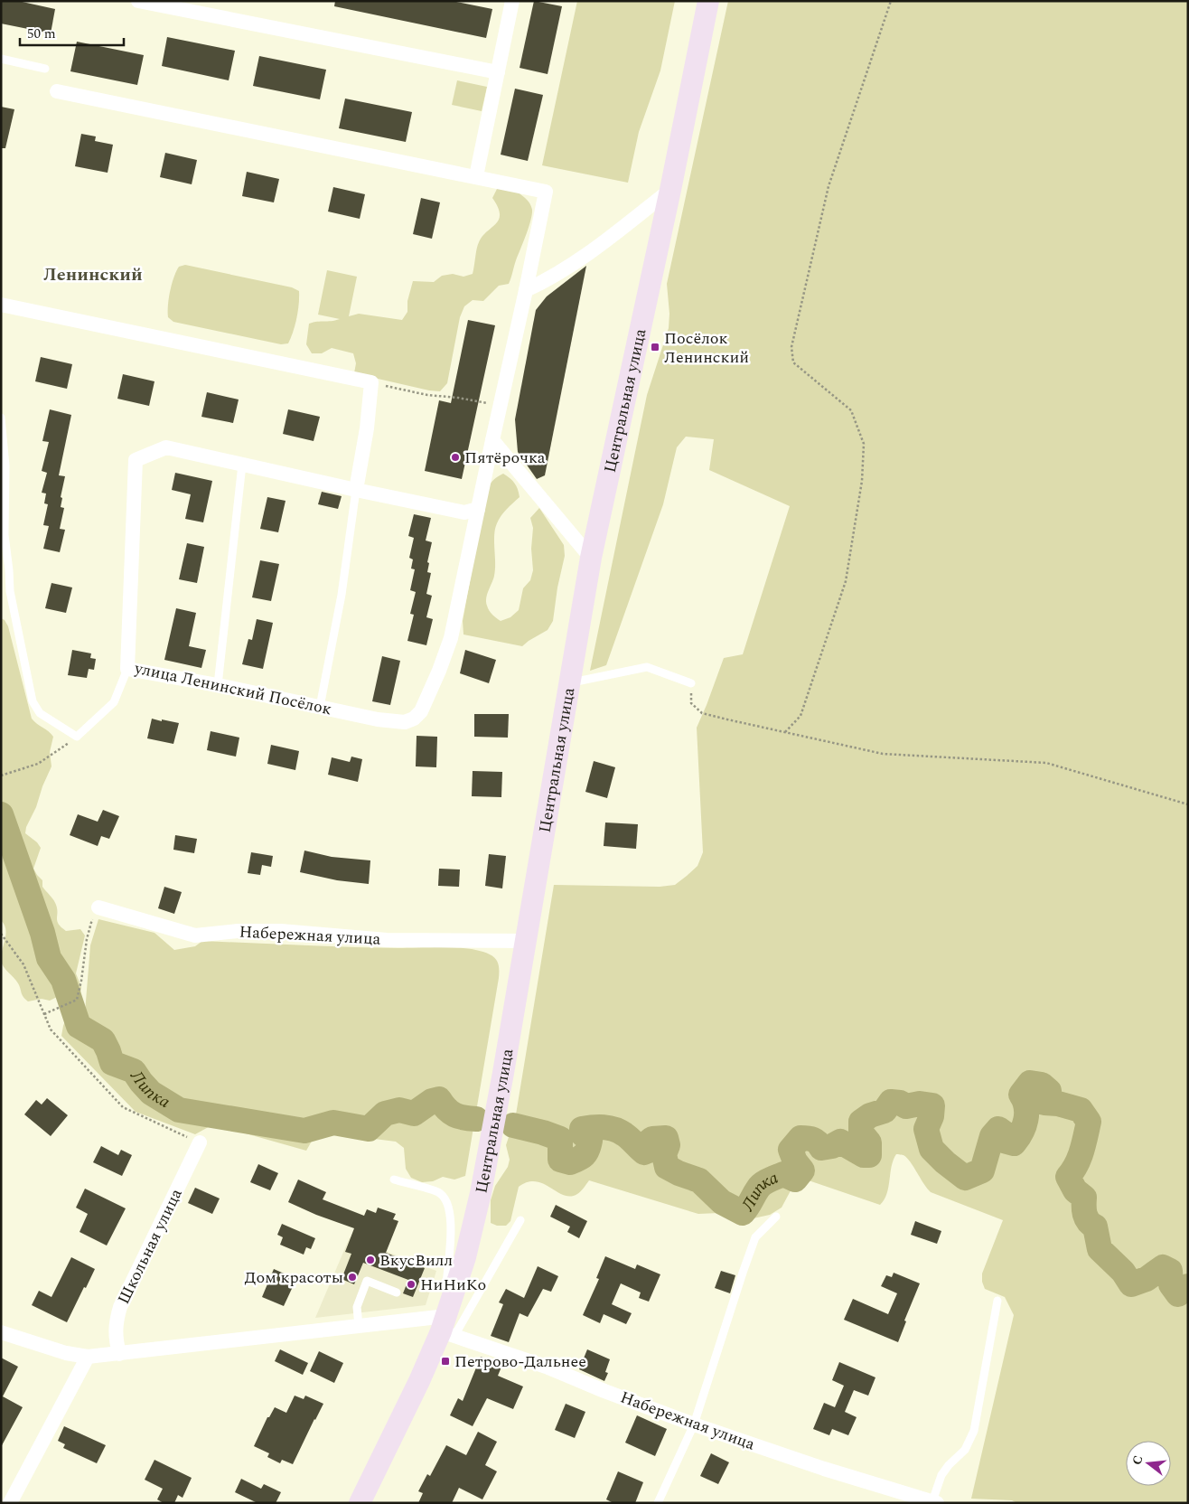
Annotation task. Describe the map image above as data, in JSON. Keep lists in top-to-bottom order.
{
  "streets": {
    "main road": ["Центральная улица"],
    "street": ["улица Ленинский Посёлок", "Набережная улица", "Школьная улица"]
  },
  "crossings": [
    ["Центральная улица", "Набережная улица"]
  ],
  "districts": ["Ленинский"],
  "water": ["Липка"],
  "places": {
    "transit": ["Посёлок Ленинский", "Петрово-Дальнее"],
    "other": [
      "Пятёрочка",
      "ВкусВилл",
      "Дом красоты",
      "НиНиКо"
    ]
  },
  "scale_bar": "50 m",
  "north": "left"
}
